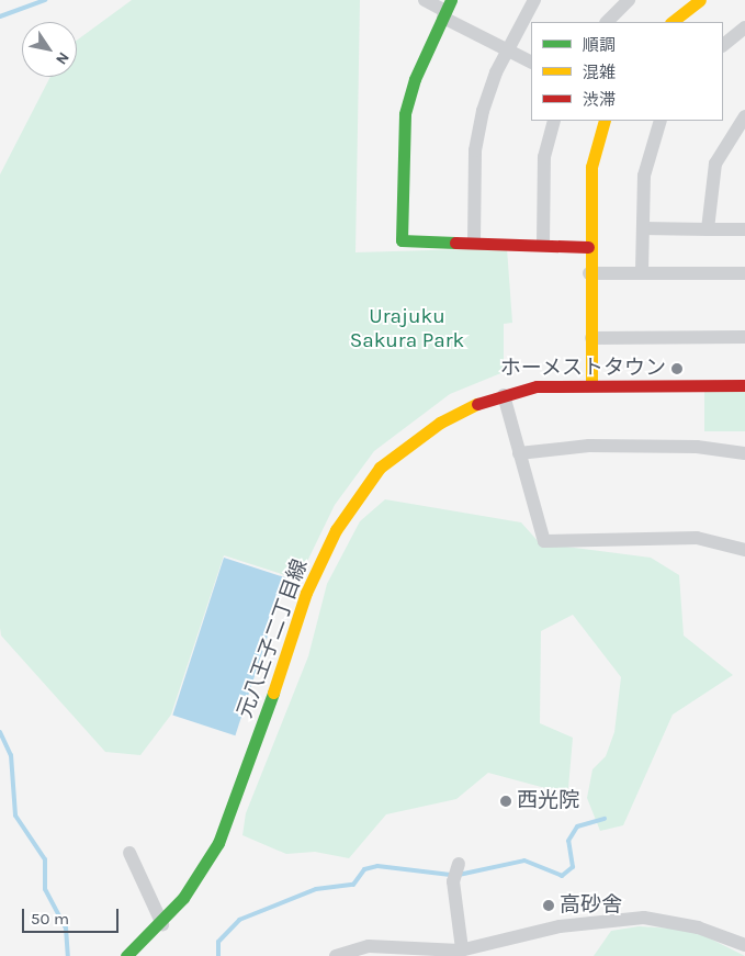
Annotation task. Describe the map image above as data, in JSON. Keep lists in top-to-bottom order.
{
  "streets": {
    "street": ["元八王子二丁目線"]
  },
  "parks": ["Urajuku Sakura Park"],
  "places": ["ホーメストタウン", "西光院", "高砂舎"],
  "legend": ["順調", "混雑", "渋滞"],
  "scale_bar": "50 m",
  "north": "bottom right"
}
